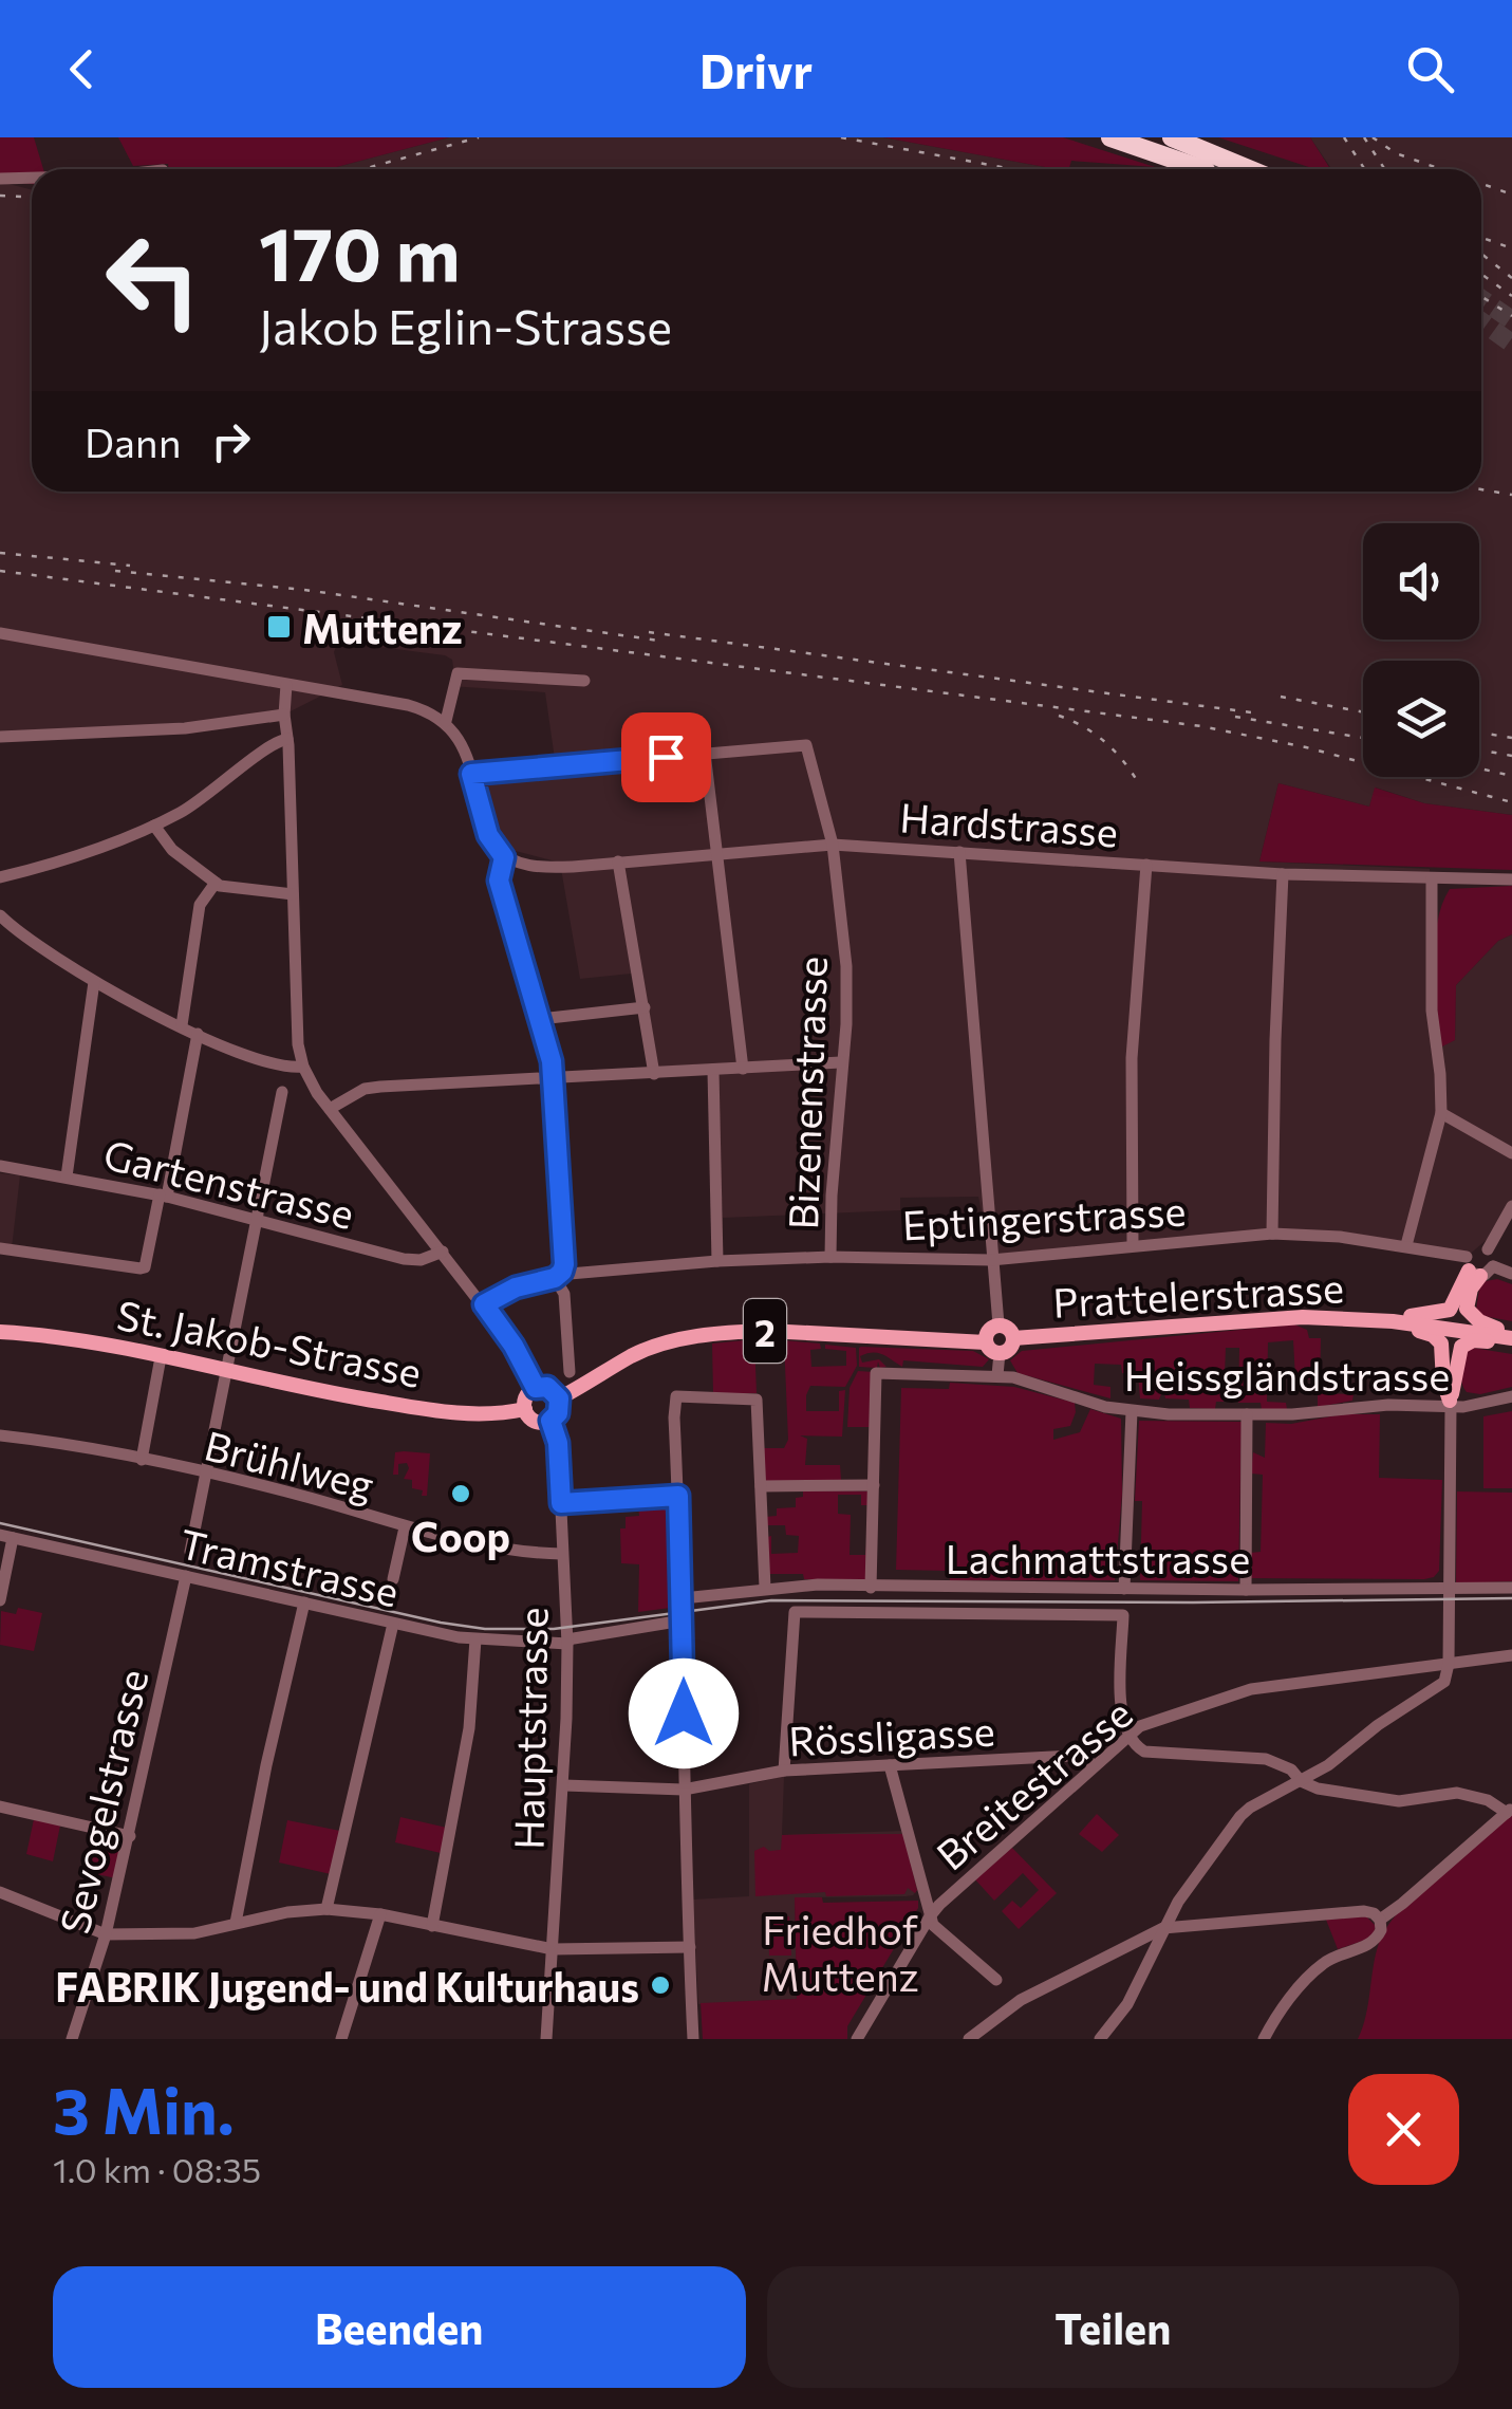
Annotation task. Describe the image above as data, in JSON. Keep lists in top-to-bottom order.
{
  "streets": {
    "main road": ["Prattelerstrasse", "2", "St. Jakob-Strasse"],
    "street": [
      "Hardstrasse",
      "Bizenenstrasse",
      "Gartenstrasse",
      "Eptingerstrasse",
      "Heissgländstrasse",
      "Brühlweg",
      "Lachmattstrasse",
      "Tramstrasse",
      "Hauptstrasse",
      "Rössligasse",
      "Breitestrasse",
      "Sevogelstrasse"
    ]
  },
  "crossings": [
    ["Hardstrasse", "Bizenenstrasse"],
    ["Bizenenstrasse", "Eptingerstrasse"],
    ["Prattelerstrasse", "2"],
    ["2", "St. Jakob-Strasse"],
    ["2", "Hauptstrasse"],
    ["St. Jakob-Strasse", "Hauptstrasse"],
    ["Brühlweg", "Hauptstrasse"],
    ["Tramstrasse", "Hauptstrasse"],
    ["Tramstrasse", "Sevogelstrasse"],
    ["Hauptstrasse", "Rössligasse"],
    ["Rössligasse", "Breitestrasse"]
  ],
  "parks": ["Friedhof Muttenz"],
  "places": {
    "transit": ["Muttenz"],
    "other": ["Coop", "FABRIK Jugend- und Kulturhaus"]
  },
  "page": {
    "header": "Drivr",
    "turn": ["170 m", "Jakob Eglin-Strasse"],
    "then": "Dann",
    "heading": ["3 Min.", "1.0 km · 08:35"],
    "buttons": ["Beenden", "Teilen"]
  }
}
